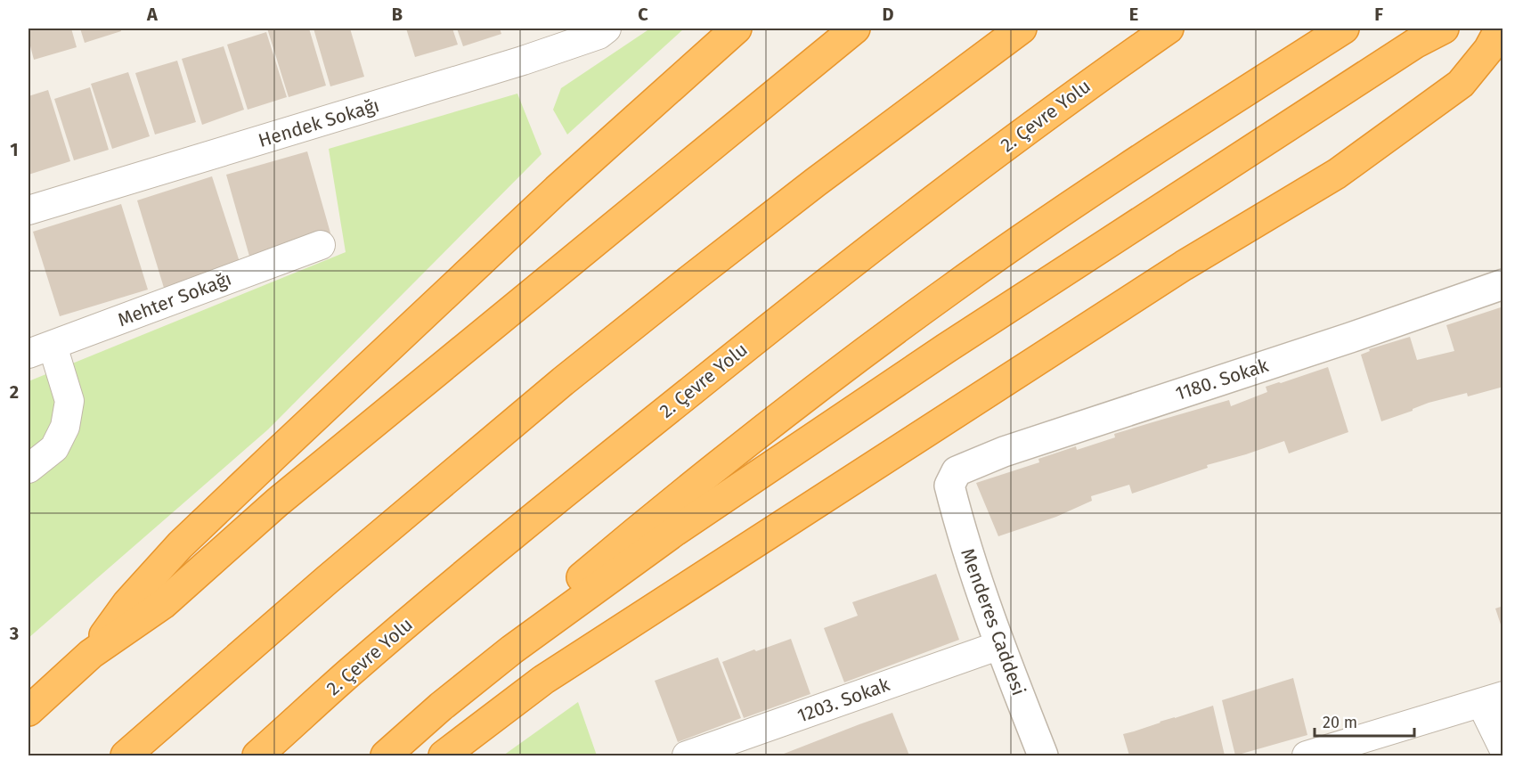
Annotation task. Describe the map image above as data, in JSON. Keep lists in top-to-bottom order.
{
  "streets": {
    "highway": ["2. Çevre Yolu"],
    "street": [
      "Hendek Sokağı",
      "Mehter Sokağı",
      "1180. Sokak",
      "Menderes Caddesi",
      "1203. Sokak"
    ]
  },
  "crossings": [
    ["1180. Sokak", "Menderes Caddesi"],
    ["Menderes Caddesi", "1203. Sokak"]
  ],
  "scale_bar": "20 m",
  "grid": {
    "columns": [
      "A",
      "B",
      "C",
      "D",
      "E",
      "F"
    ],
    "rows": ["1", "2", "3"]
  }
}
